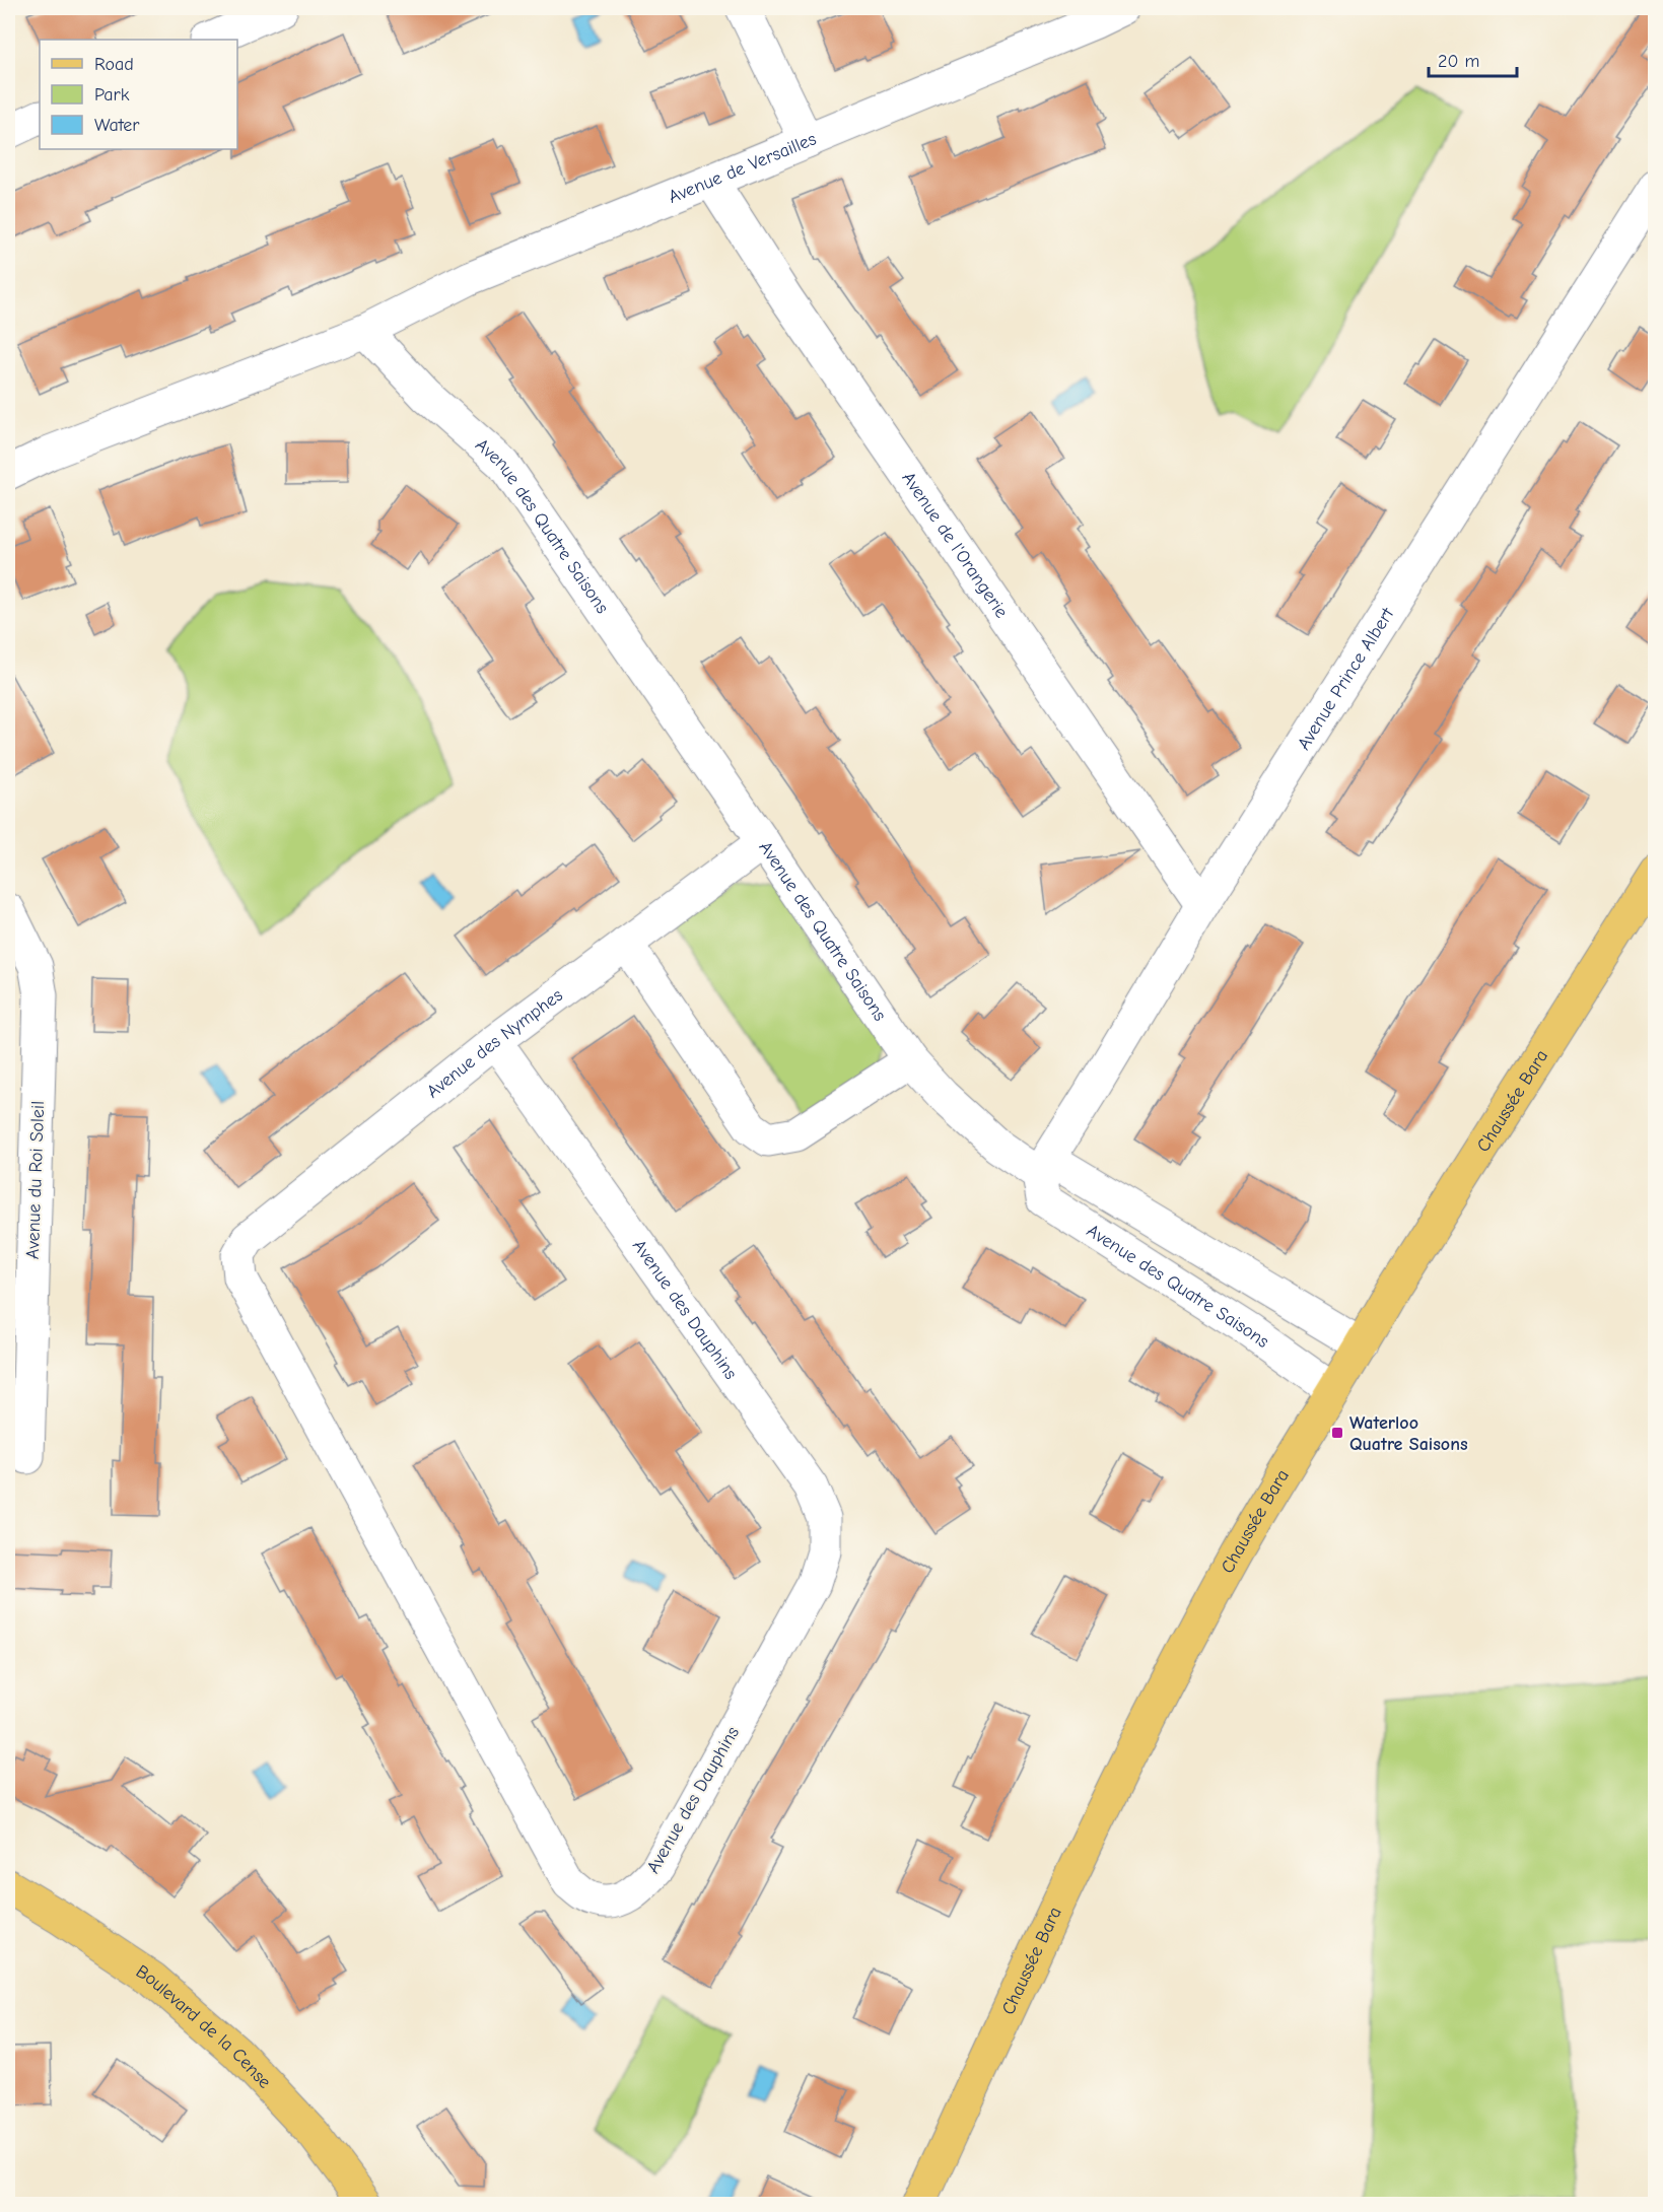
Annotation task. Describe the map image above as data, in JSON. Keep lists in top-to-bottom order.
{
  "streets": {
    "main road": ["Chaussée Bara", "Boulevard de la Cense"],
    "street": [
      "Avenue de Versailles",
      "Avenue des Quatre Saisons",
      "Avenue de l'Orangerie",
      "Avenue Prince Albert",
      "Avenue des Nymphes",
      "Avenue du Roi Soleil",
      "Avenue des Dauphins"
    ]
  },
  "crossings": [
    ["Avenue de Versailles", "Avenue des Quatre Saisons"],
    ["Avenue de Versailles", "Avenue de l'Orangerie"],
    ["Avenue des Quatre Saisons", "Avenue Prince Albert"],
    ["Avenue des Quatre Saisons", "Avenue des Nymphes"],
    ["Avenue des Quatre Saisons", "Chaussée Bara"],
    ["Avenue de l'Orangerie", "Avenue Prince Albert"],
    ["Avenue des Nymphes", "Avenue des Dauphins"]
  ],
  "places": {
    "transit": ["Waterloo Quatre Saisons"]
  },
  "legend": ["Road", "Park", "Water"],
  "scale_bar": "20 m"
}
